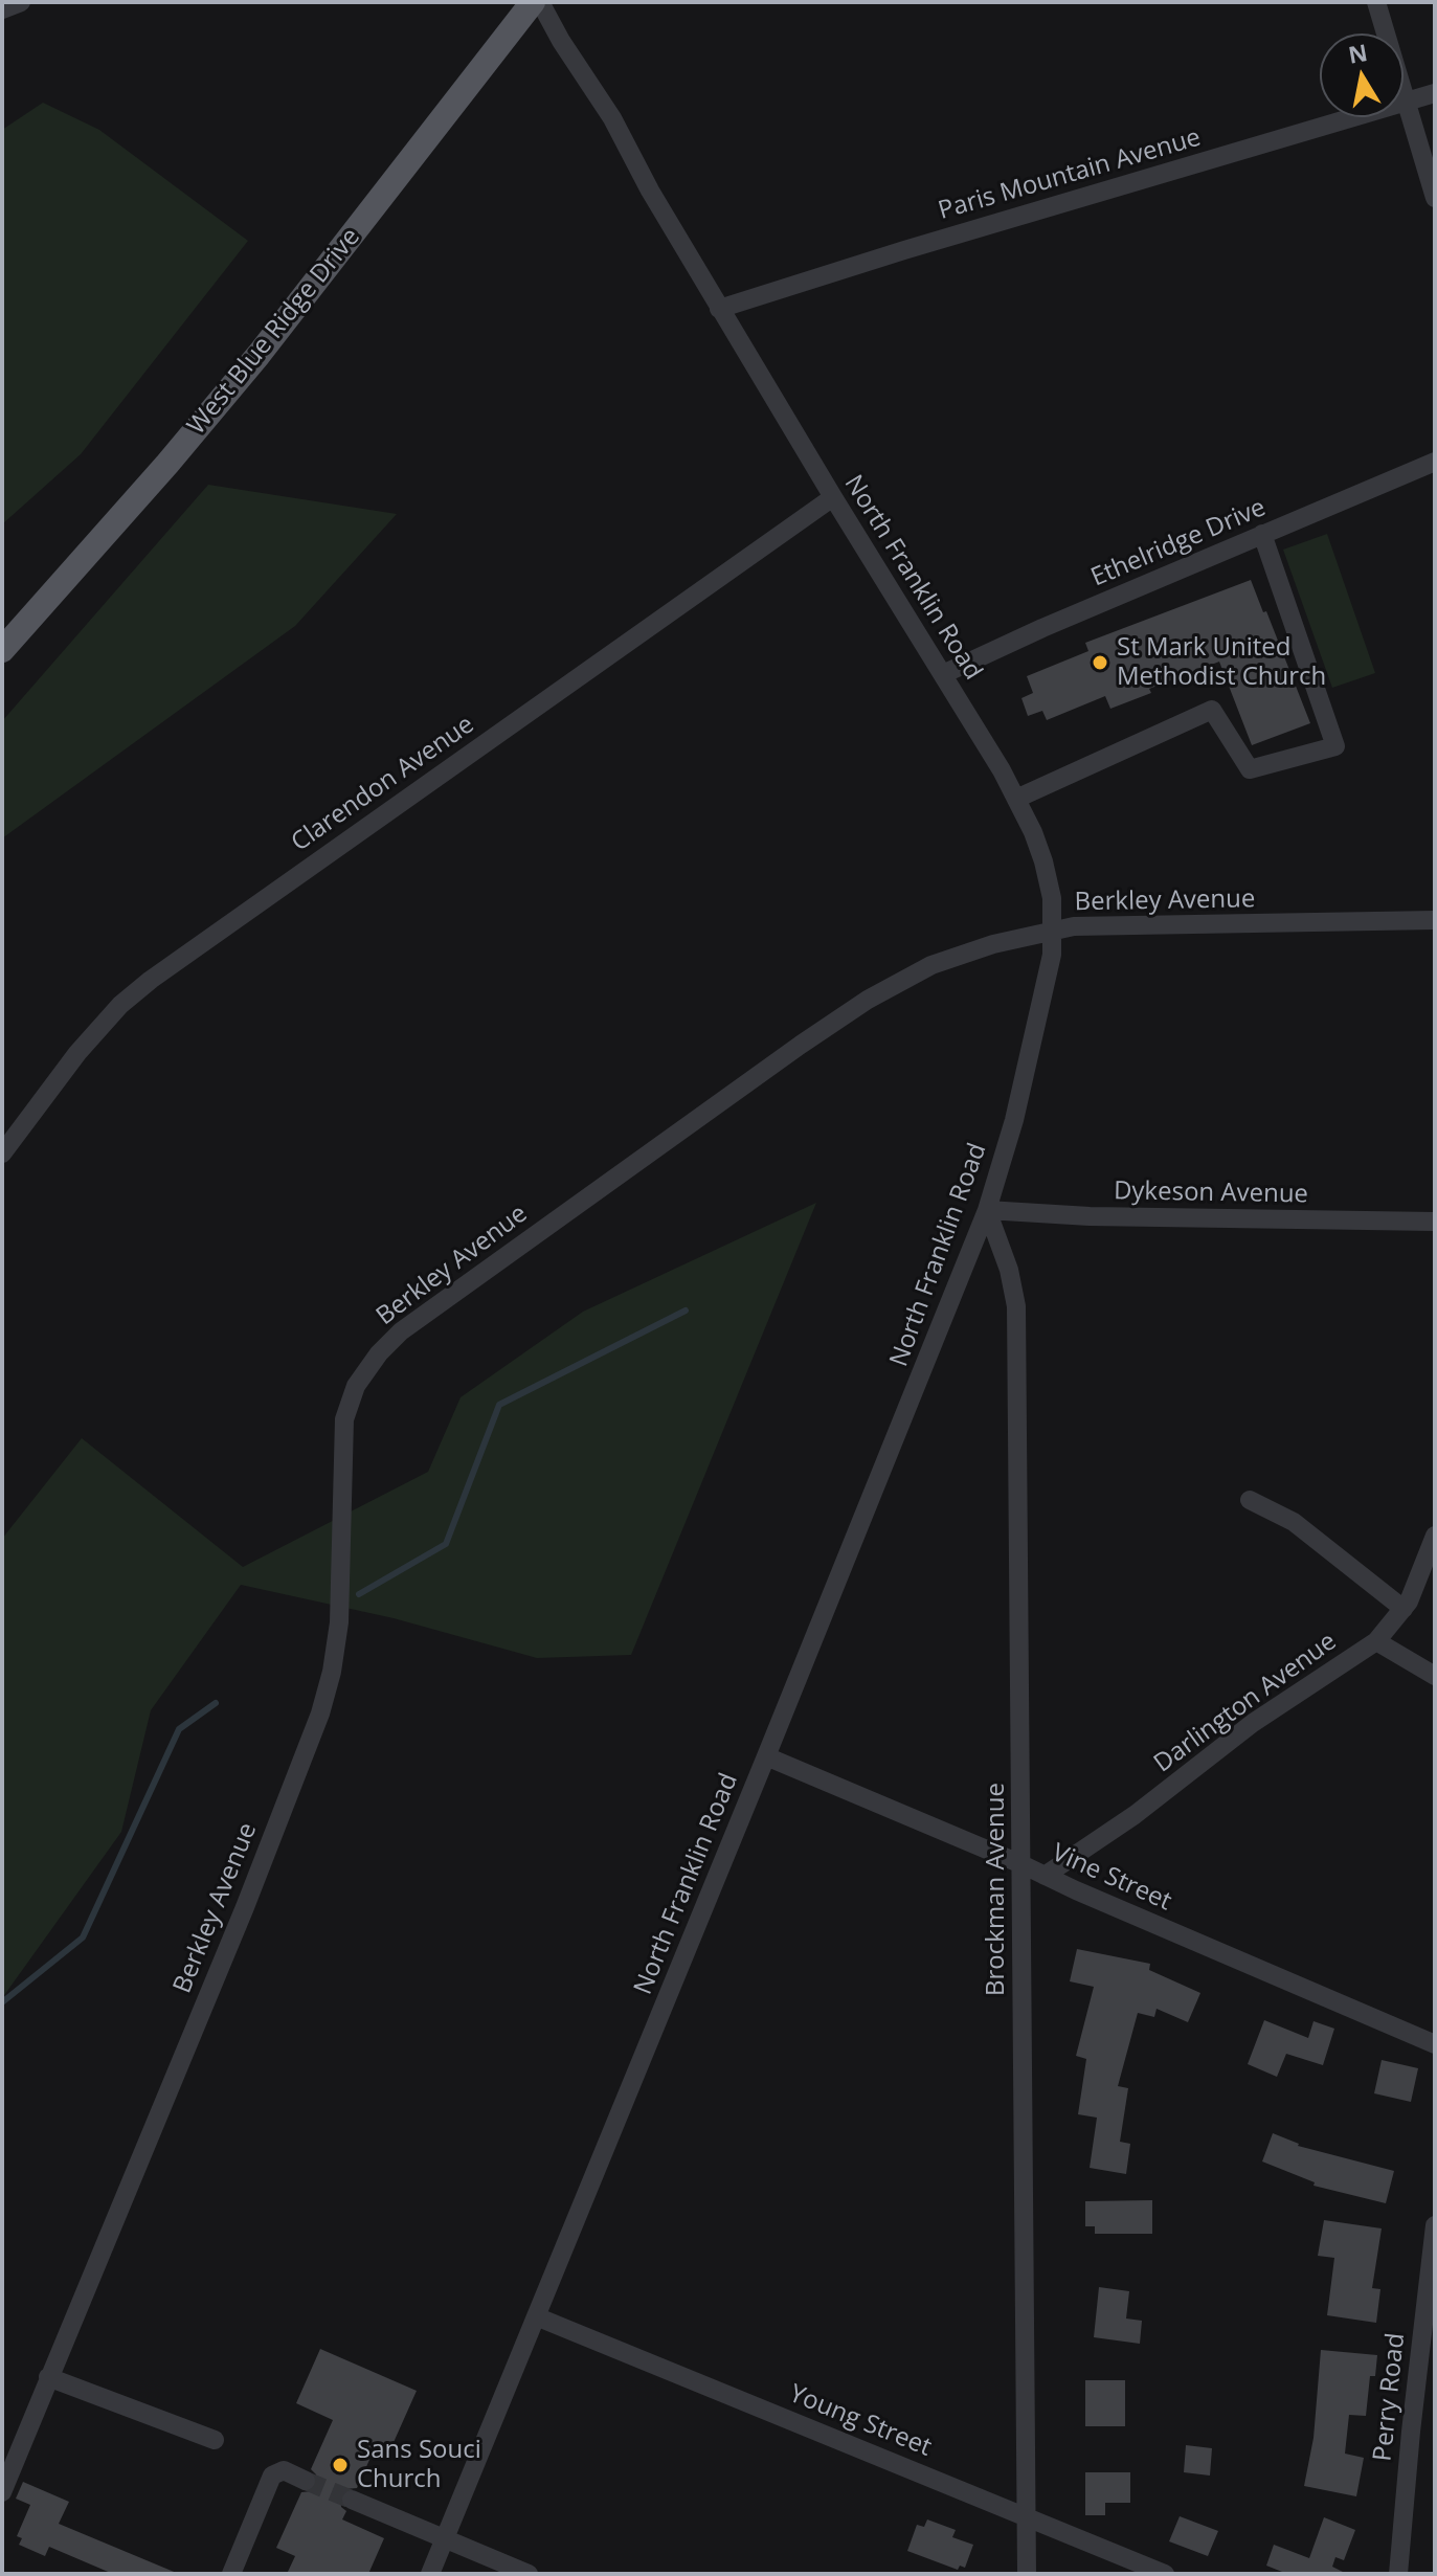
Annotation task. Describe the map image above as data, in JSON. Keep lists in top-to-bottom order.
{
  "streets": {
    "main road": ["West Blue Ridge Drive"],
    "street": [
      "Paris Mountain Avenue",
      "Ethelridge Drive",
      "North Franklin Road",
      "Clarendon Avenue",
      "Berkley Avenue",
      "Dykeson Avenue",
      "Darlington Avenue",
      "Vine Street",
      "Brockman Avenue",
      "Perry Road",
      "Young Street"
    ]
  },
  "crossings": [
    ["Paris Mountain Avenue", "North Franklin Road"],
    ["Ethelridge Drive", "North Franklin Road"],
    ["North Franklin Road", "Clarendon Avenue"],
    ["North Franklin Road", "Berkley Avenue"],
    ["North Franklin Road", "Dykeson Avenue"],
    ["North Franklin Road", "Vine Street"],
    ["North Franklin Road", "Brockman Avenue"],
    ["North Franklin Road", "Young Street"],
    ["Dykeson Avenue", "Brockman Avenue"],
    ["Darlington Avenue", "Vine Street"],
    ["Vine Street", "Brockman Avenue"],
    ["Brockman Avenue", "Young Street"]
  ],
  "places": ["St Mark United Methodist Church", "Sans Souci Church"],
  "north": "top"
}
